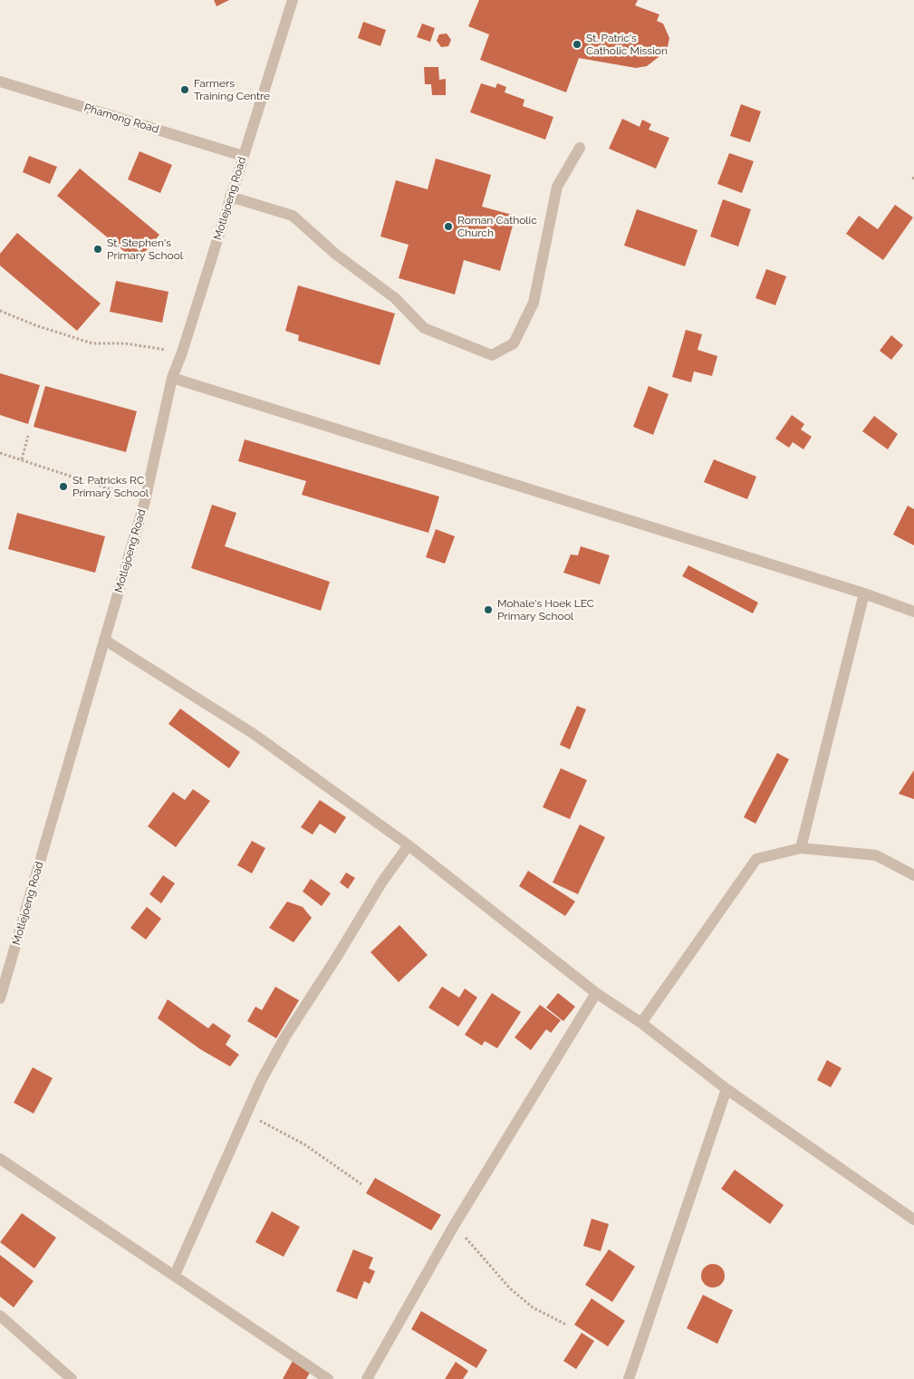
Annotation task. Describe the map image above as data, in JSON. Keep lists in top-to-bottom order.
{
  "streets": {
    "street": ["Phamong Road", "Motlejoeng Road"]
  },
  "crossings": [
    ["Phamong Road", "Motlejoeng Road"]
  ],
  "places": [
    "St. Patric's Catholic Mission",
    "Farmers Training Centre",
    "Roman Catholic Church",
    "St. Stephen's Primary School",
    "St. Patricks RC Primary School",
    "Mohale's Hoek LEC Primary School"
  ]
}
